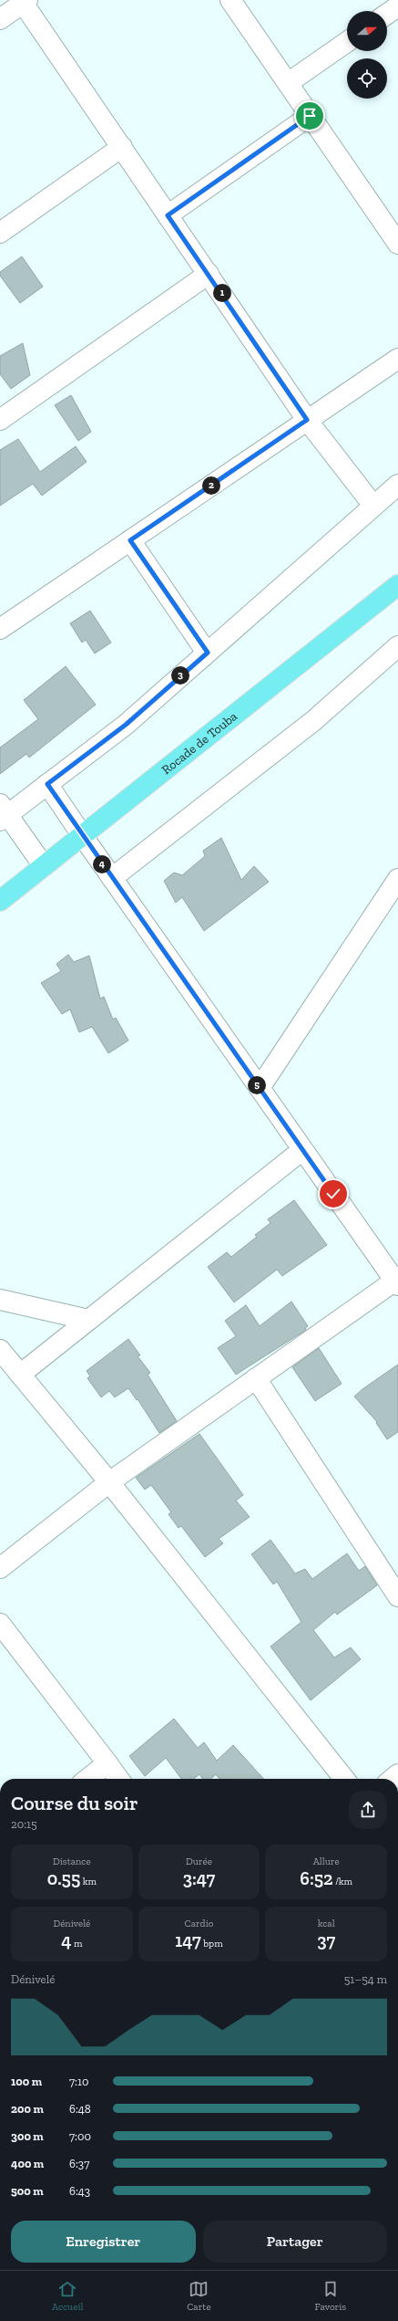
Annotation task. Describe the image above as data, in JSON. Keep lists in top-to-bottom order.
{
  "streets": {
    "main road": ["Rocade de Touba"]
  },
  "north": "right",
  "page": {
    "pins": [
      "1",
      "2",
      "3",
      "4",
      "5"
    ],
    "heading": ["Course du soir", "20:15"],
    "stats": [
      ["Distance", "0.55 km"],
      ["Durée", "3:47"],
      ["Allure", "6:52 /km"],
      ["Dénivelé", "4 m"],
      ["Cardio", "147 bpm"],
      ["kcal", "37"]
    ],
    "chart": ["Dénivelé", "51–54 m"],
    "list": [
      {
        "name": "100 m",
        "note": "7:10"
      },
      {
        "name": "200 m",
        "note": "6:48"
      },
      {
        "name": "300 m",
        "note": "7:00"
      },
      {
        "name": "400 m",
        "note": "6:37"
      },
      {
        "name": "500 m",
        "note": "6:43"
      }
    ],
    "buttons": ["Enregistrer", "Partager"],
    "tabs": ["Accueil", "Carte", "Favoris"]
  }
}
